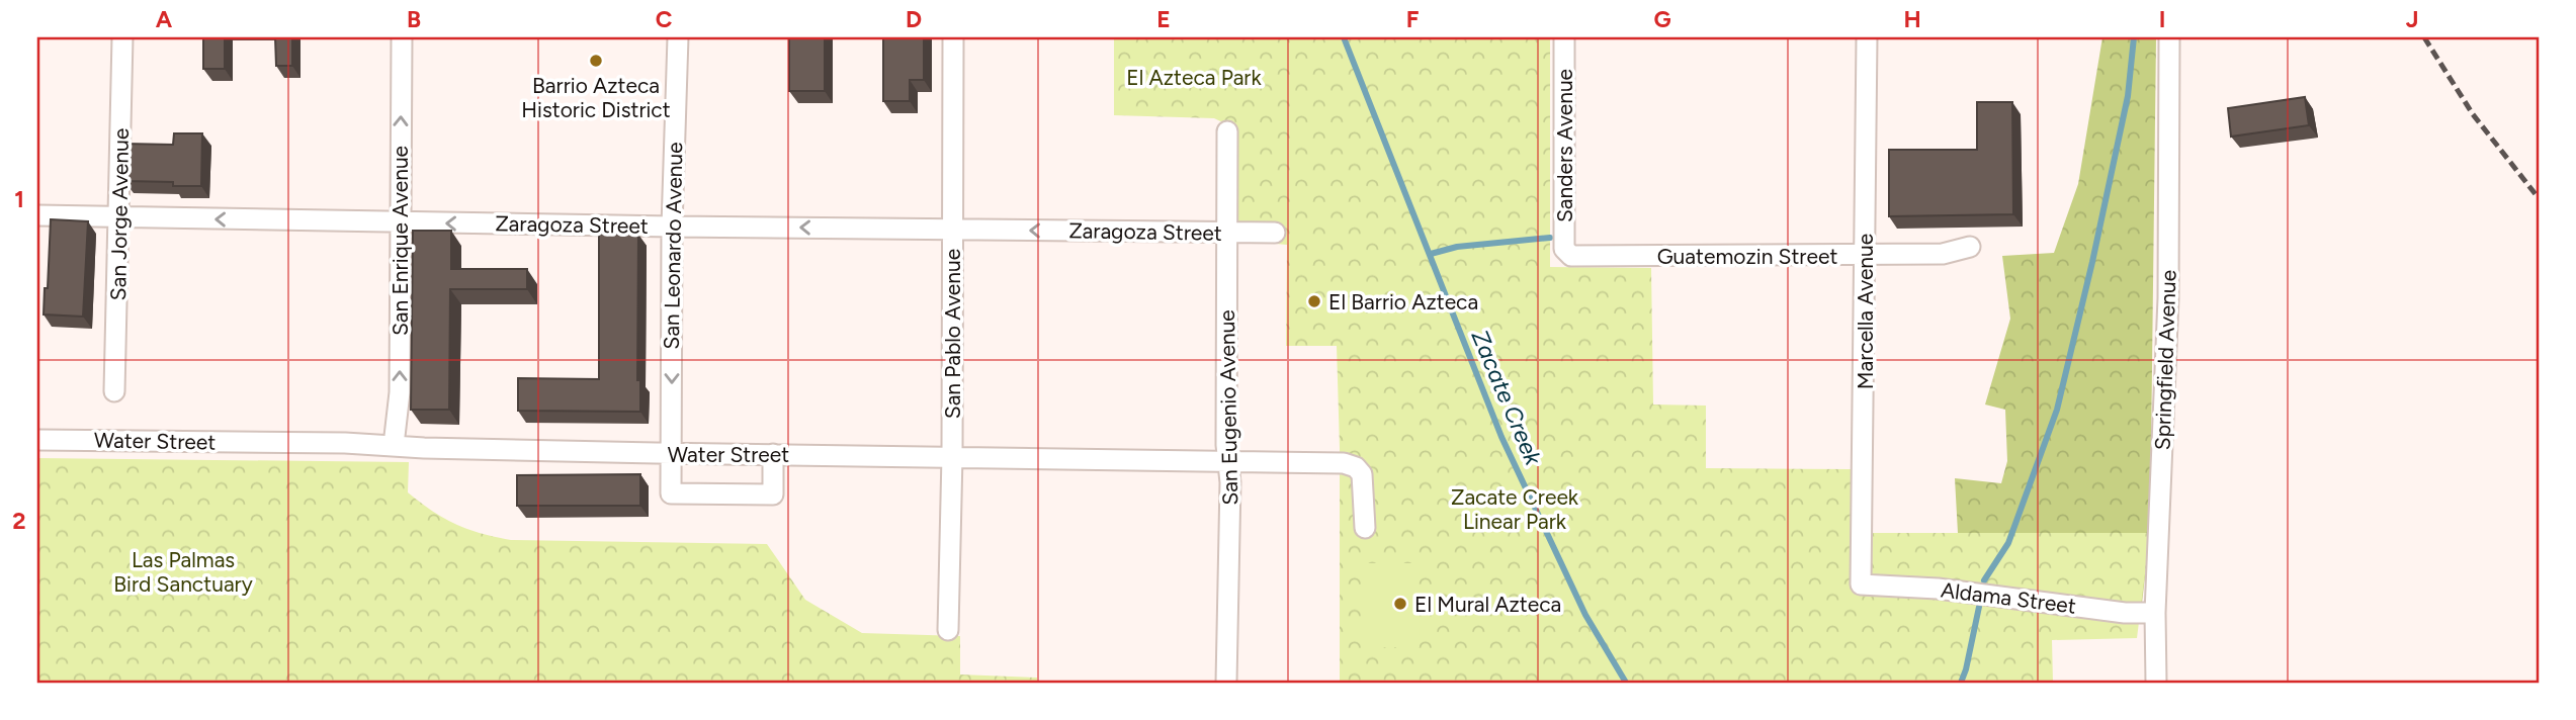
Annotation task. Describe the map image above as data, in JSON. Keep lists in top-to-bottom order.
{
  "streets": {
    "street": [
      "Sanders Avenue",
      "San Jorge Avenue",
      "Zaragoza Street",
      "San Enrique Avenue",
      "San Leonardo Avenue",
      "Guatemozin Street",
      "Marcella Avenue",
      "San Pablo Avenue",
      "Springfield Avenue",
      "San Eugenio Avenue",
      "Water Street",
      "Aldama Street"
    ]
  },
  "crossings": [
    ["Sanders Avenue", "Guatemozin Street"],
    ["San Jorge Avenue", "Zaragoza Street"],
    ["Zaragoza Street", "San Enrique Avenue"],
    ["Zaragoza Street", "San Leonardo Avenue"],
    ["Zaragoza Street", "San Pablo Avenue"],
    ["Zaragoza Street", "San Eugenio Avenue"],
    ["San Enrique Avenue", "Water Street"],
    ["San Leonardo Avenue", "Water Street"],
    ["Guatemozin Street", "Marcella Avenue"],
    ["Marcella Avenue", "Aldama Street"],
    ["San Pablo Avenue", "Water Street"],
    ["Springfield Avenue", "Aldama Street"],
    ["San Eugenio Avenue", "Water Street"]
  ],
  "one_way": ["Zaragoza Street", "San Enrique Avenue", "San Leonardo Avenue"],
  "water": ["Zacate Creek"],
  "parks": ["El Azteca Park", "Zacate Creek Linear Park", "Las Palmas Bird Sanctuary"],
  "places": ["Barrio Azteca Historic District", "El Barrio Azteca", "El Mural Azteca"],
  "grid": {
    "columns": [
      "A",
      "B",
      "C",
      "D",
      "E",
      "F",
      "G",
      "H",
      "I",
      "J"
    ],
    "rows": ["1", "2"]
  }
}
